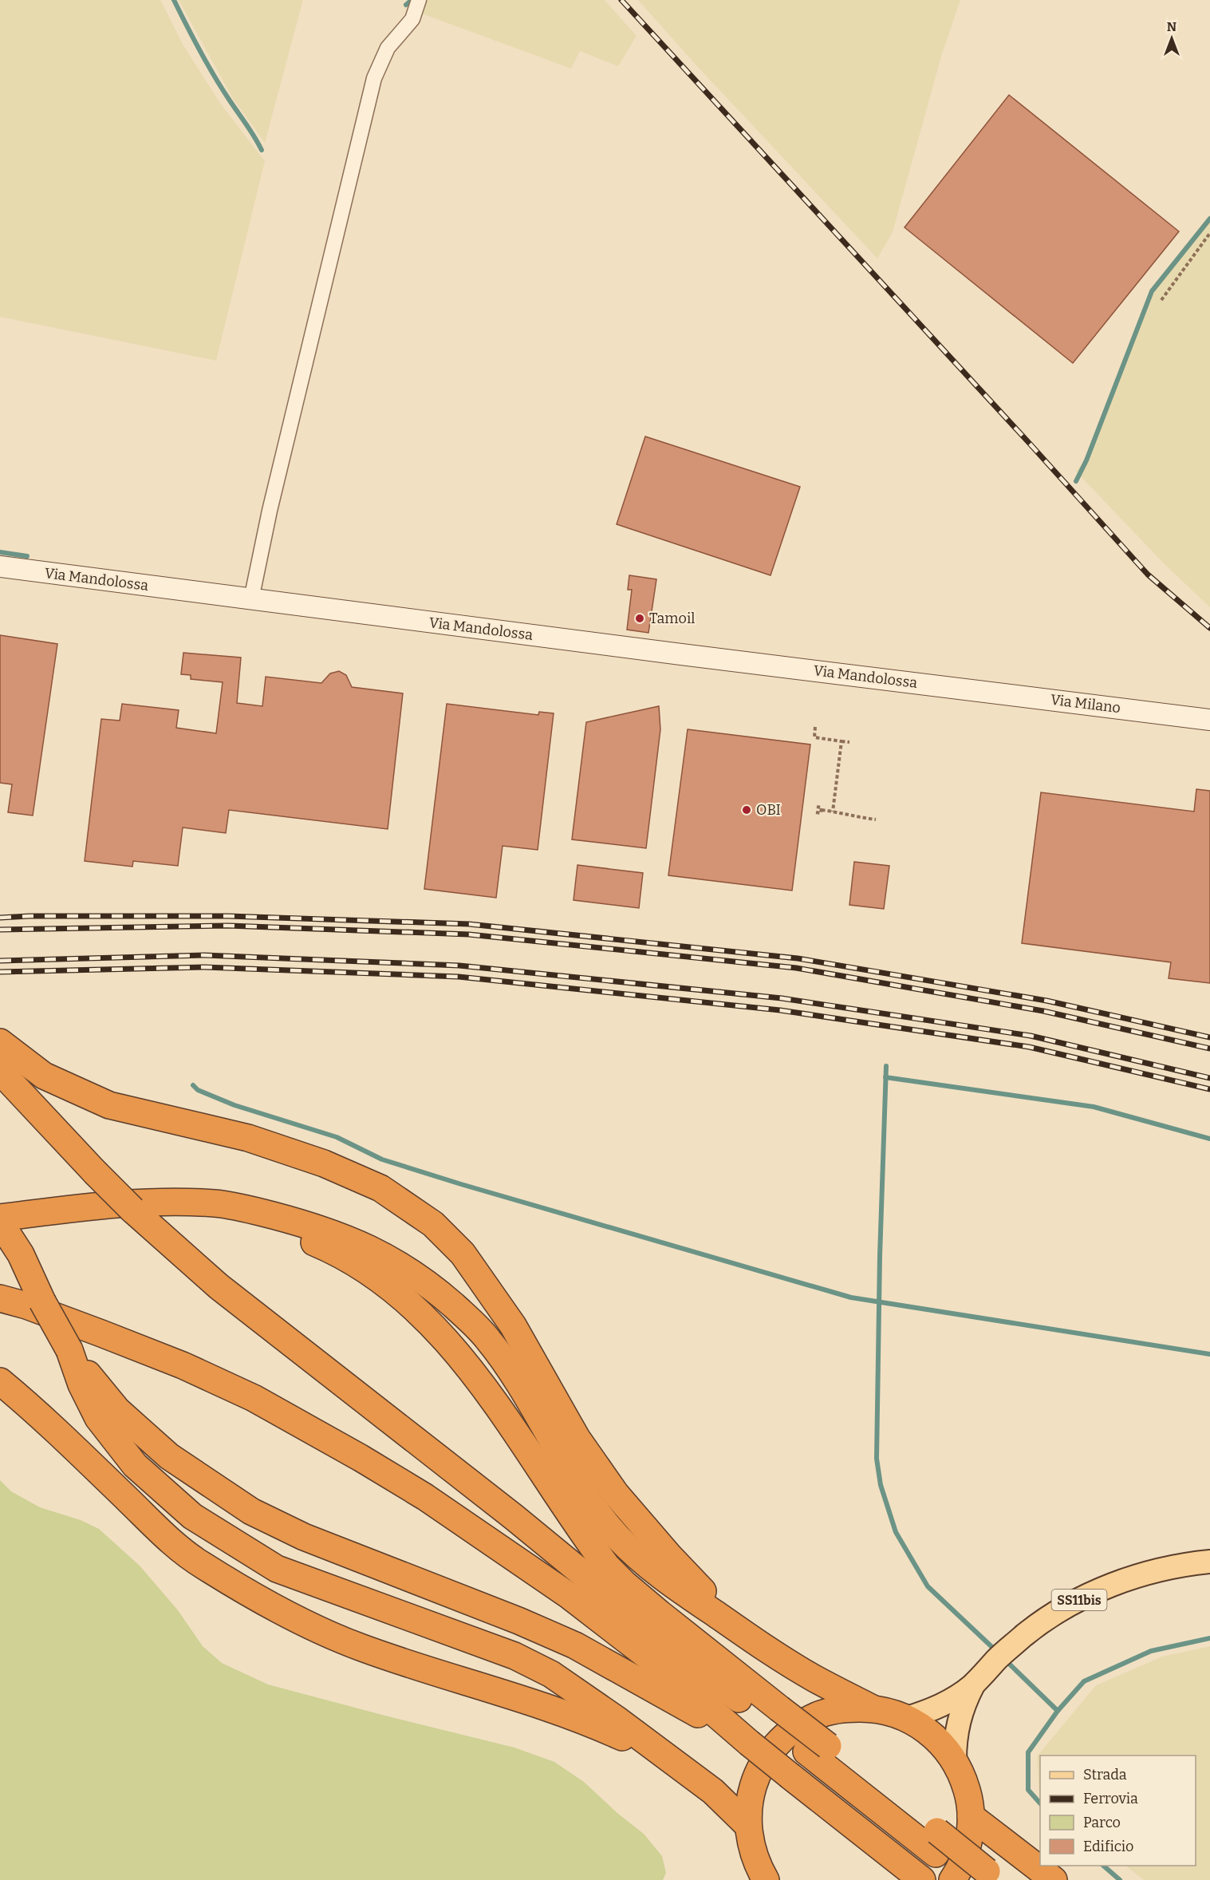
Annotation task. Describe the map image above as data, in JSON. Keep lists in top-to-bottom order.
{
  "streets": {
    "main road": ["Via Mandolossa", "Via Milano", "SS11bis"]
  },
  "crossings": [
    ["Via Mandolossa", "Via Milano"]
  ],
  "places": ["Tamoil", "OBI"],
  "legend": [
    "Strada",
    "Ferrovia",
    "Parco",
    "Edificio"
  ],
  "north": "top"
}
